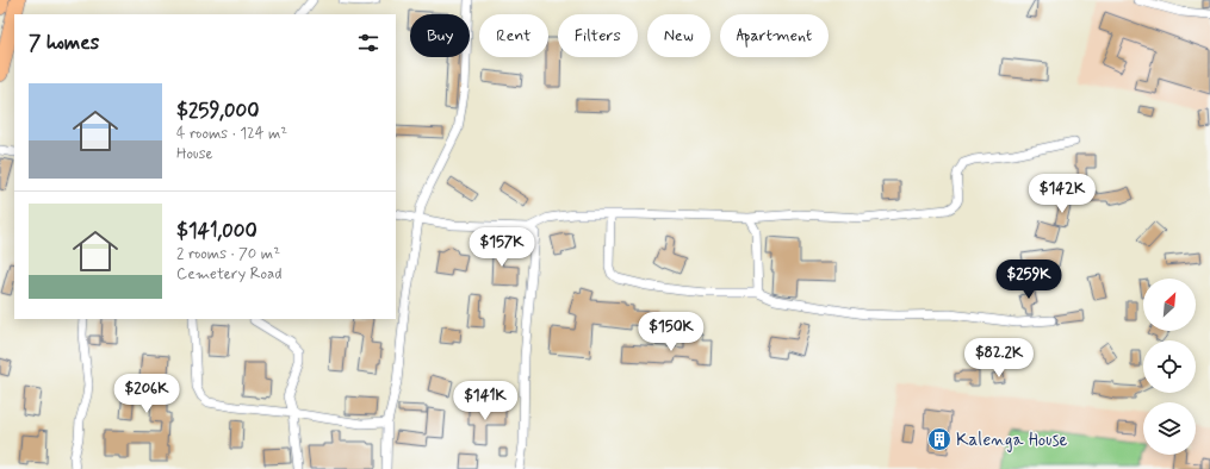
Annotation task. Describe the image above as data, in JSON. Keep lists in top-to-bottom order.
{
  "places": {
    "building": ["Kalenga House"]
  },
  "north": "top right",
  "page": {
    "chip": [
      "Buy",
      "Rent",
      "Filters",
      "New",
      "Apartment"
    ],
    "heading": "7 homes",
    "list": [
      {
        "name": "$259,000",
        "note": "4 rooms · 124 m² · House"
      },
      {
        "name": "$141,000",
        "note": "2 rooms · 70 m² · Cemetery Road"
      }
    ],
    "price": [
      "$142K",
      "$157K",
      "$259K",
      "$150K",
      "$82.2K",
      "$206K",
      "$141K"
    ]
  }
}
